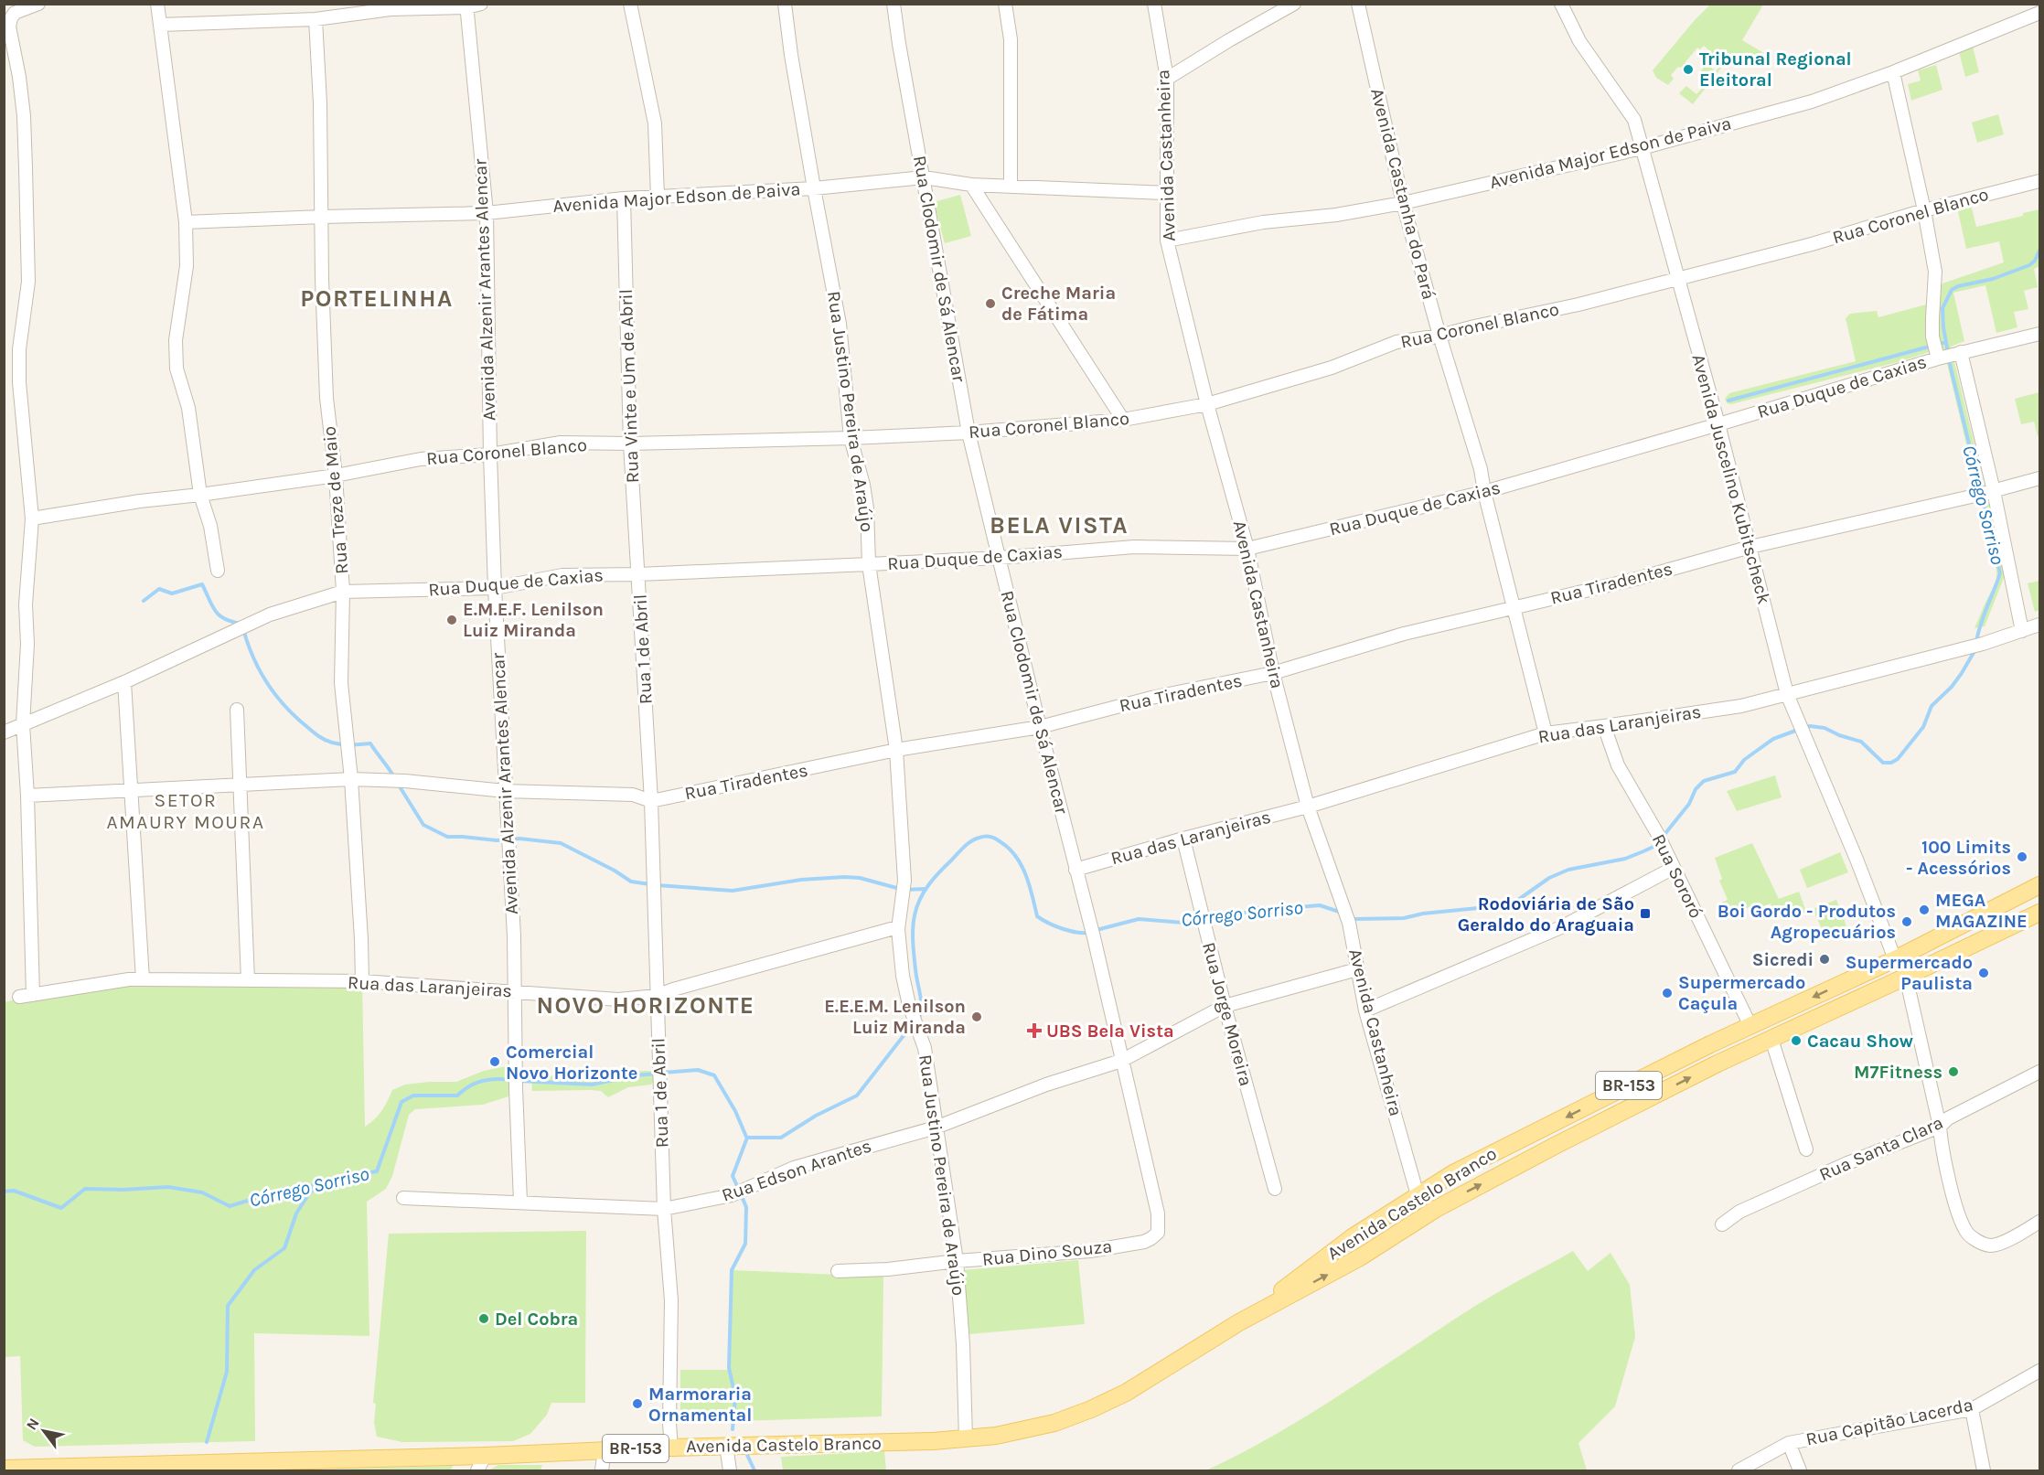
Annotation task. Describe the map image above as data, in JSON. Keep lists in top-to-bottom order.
{
  "streets": {
    "main road": ["BR-153", "Avenida Castelo Branco"],
    "street": [
      "Avenida Major Edson de Paiva",
      "Avenida Castanheira",
      "Avenida Castanha do Pará",
      "Rua Coronel Blanco",
      "Rua Clodomir de Sá Alencar",
      "Avenida Alzenir Arantes Alencar",
      "Rua Vinte e Um de Abril",
      "Rua Duque de Caxias",
      "Rua Justino Pereira de Araújo",
      "Avenida Juscelino Kubitscheck",
      "Rua Treze de Maio",
      "Rua Tiradentes",
      "Rua 1 de Abril",
      "Rua das Laranjeiras",
      "Rua Sororó",
      "Rua Jorge Moreira",
      "Rua Santa Clara",
      "Rua Edson Arantes",
      "Rua Dino Souza",
      "Rua Capitão Lacerda"
    ]
  },
  "crossings": [
    ["Avenida Major Edson de Paiva", "Avenida Castanheira"],
    ["Avenida Major Edson de Paiva", "Avenida Castanha do Pará"],
    ["Avenida Major Edson de Paiva", "Rua Clodomir de Sá Alencar"],
    ["Avenida Major Edson de Paiva", "Avenida Alzenir Arantes Alencar"],
    ["Avenida Major Edson de Paiva", "Rua Vinte e Um de Abril"],
    ["Avenida Major Edson de Paiva", "Rua Justino Pereira de Araújo"],
    ["Avenida Major Edson de Paiva", "Avenida Juscelino Kubitscheck"],
    ["Avenida Major Edson de Paiva", "Rua Treze de Maio"],
    ["Avenida Castanheira", "Rua Coronel Blanco"],
    ["Avenida Castanheira", "Rua Duque de Caxias"],
    ["Avenida Castanheira", "Rua Tiradentes"],
    ["Avenida Castanheira", "Rua das Laranjeiras"],
    ["Avenida Castanheira", "Rua Edson Arantes"],
    ["Avenida Castanheira", "Avenida Castelo Branco"],
    ["Avenida Castanha do Pará", "Rua Coronel Blanco"],
    ["Avenida Castanha do Pará", "Rua Duque de Caxias"],
    ["Avenida Castanha do Pará", "Rua Tiradentes"],
    ["Avenida Castanha do Pará", "Rua das Laranjeiras"],
    ["Rua Coronel Blanco", "Rua Clodomir de Sá Alencar"],
    ["Rua Coronel Blanco", "Avenida Alzenir Arantes Alencar"],
    ["Rua Coronel Blanco", "Rua Vinte e Um de Abril"],
    ["Rua Coronel Blanco", "Rua Justino Pereira de Araújo"],
    ["Rua Coronel Blanco", "Avenida Juscelino Kubitscheck"],
    ["Rua Coronel Blanco", "Rua Treze de Maio"],
    ["Rua Clodomir de Sá Alencar", "Rua Duque de Caxias"],
    ["Rua Clodomir de Sá Alencar", "Rua Tiradentes"],
    ["Rua Clodomir de Sá Alencar", "Rua das Laranjeiras"],
    ["Rua Clodomir de Sá Alencar", "Rua Edson Arantes"],
    ["Rua Clodomir de Sá Alencar", "Rua Dino Souza"],
    ["Avenida Alzenir Arantes Alencar", "Rua Duque de Caxias"],
    ["Avenida Alzenir Arantes Alencar", "Rua Tiradentes"],
    ["Avenida Alzenir Arantes Alencar", "Rua das Laranjeiras"],
    ["Avenida Alzenir Arantes Alencar", "Rua Edson Arantes"],
    ["Rua Vinte e Um de Abril", "Rua Duque de Caxias"],
    ["Rua Vinte e Um de Abril", "Rua 1 de Abril"],
    ["Rua Duque de Caxias", "Rua Justino Pereira de Araújo"],
    ["Rua Duque de Caxias", "Avenida Juscelino Kubitscheck"],
    ["Rua Duque de Caxias", "Rua Treze de Maio"],
    ["Rua Duque de Caxias", "Rua 1 de Abril"],
    ["Rua Justino Pereira de Araújo", "Rua Tiradentes"],
    ["Rua Justino Pereira de Araújo", "Rua das Laranjeiras"],
    ["Rua Justino Pereira de Araújo", "Rua Edson Arantes"],
    ["Rua Justino Pereira de Araújo", "Avenida Castelo Branco"],
    ["Rua Justino Pereira de Araújo", "Rua Dino Souza"],
    ["Avenida Juscelino Kubitscheck", "Rua Tiradentes"],
    ["Avenida Juscelino Kubitscheck", "Rua das Laranjeiras"],
    ["Avenida Juscelino Kubitscheck", "Avenida Castelo Branco"],
    ["Rua Treze de Maio", "Rua Tiradentes"],
    ["Rua Treze de Maio", "Rua das Laranjeiras"],
    ["Rua Tiradentes", "Rua 1 de Abril"],
    ["Rua 1 de Abril", "Rua das Laranjeiras"],
    ["Rua 1 de Abril", "Rua Edson Arantes"],
    ["Rua 1 de Abril", "Avenida Castelo Branco"],
    ["Rua das Laranjeiras", "Rua Sororó"],
    ["Rua das Laranjeiras", "Rua Jorge Moreira"],
    ["Rua Sororó", "Avenida Castelo Branco"],
    ["Rua Jorge Moreira", "Rua Edson Arantes"]
  ],
  "districts": [
    "PORTELINHA",
    "BELA VISTA",
    "SETOR AMAURY MOURA",
    "NOVO HORIZONTE"
  ],
  "water": ["Córrego Sorriso"],
  "places": {
    "other": [
      "Tribunal Regional Eleitoral",
      "Creche Maria de Fátima",
      "E.M.E.F. Lenilson Luiz Miranda",
      "100 Limits - Acessórios",
      "MEGA MAGAZINE",
      "Boi Gordo - Produtos Agropecuários",
      "Sicredi",
      "Supermercado Paulista",
      "Supermercado Caçula",
      "E.E.E.M. Lenilson Luiz Miranda",
      "Cacau Show",
      "Comercial Novo Horizonte",
      "M7Fitness",
      "Del Cobra",
      "Marmoraria Ornamental"
    ],
    "transit": ["Rodoviária de São Geraldo do Araguaia"],
    "health": ["UBS Bela Vista"]
  },
  "north": "top left"
}
